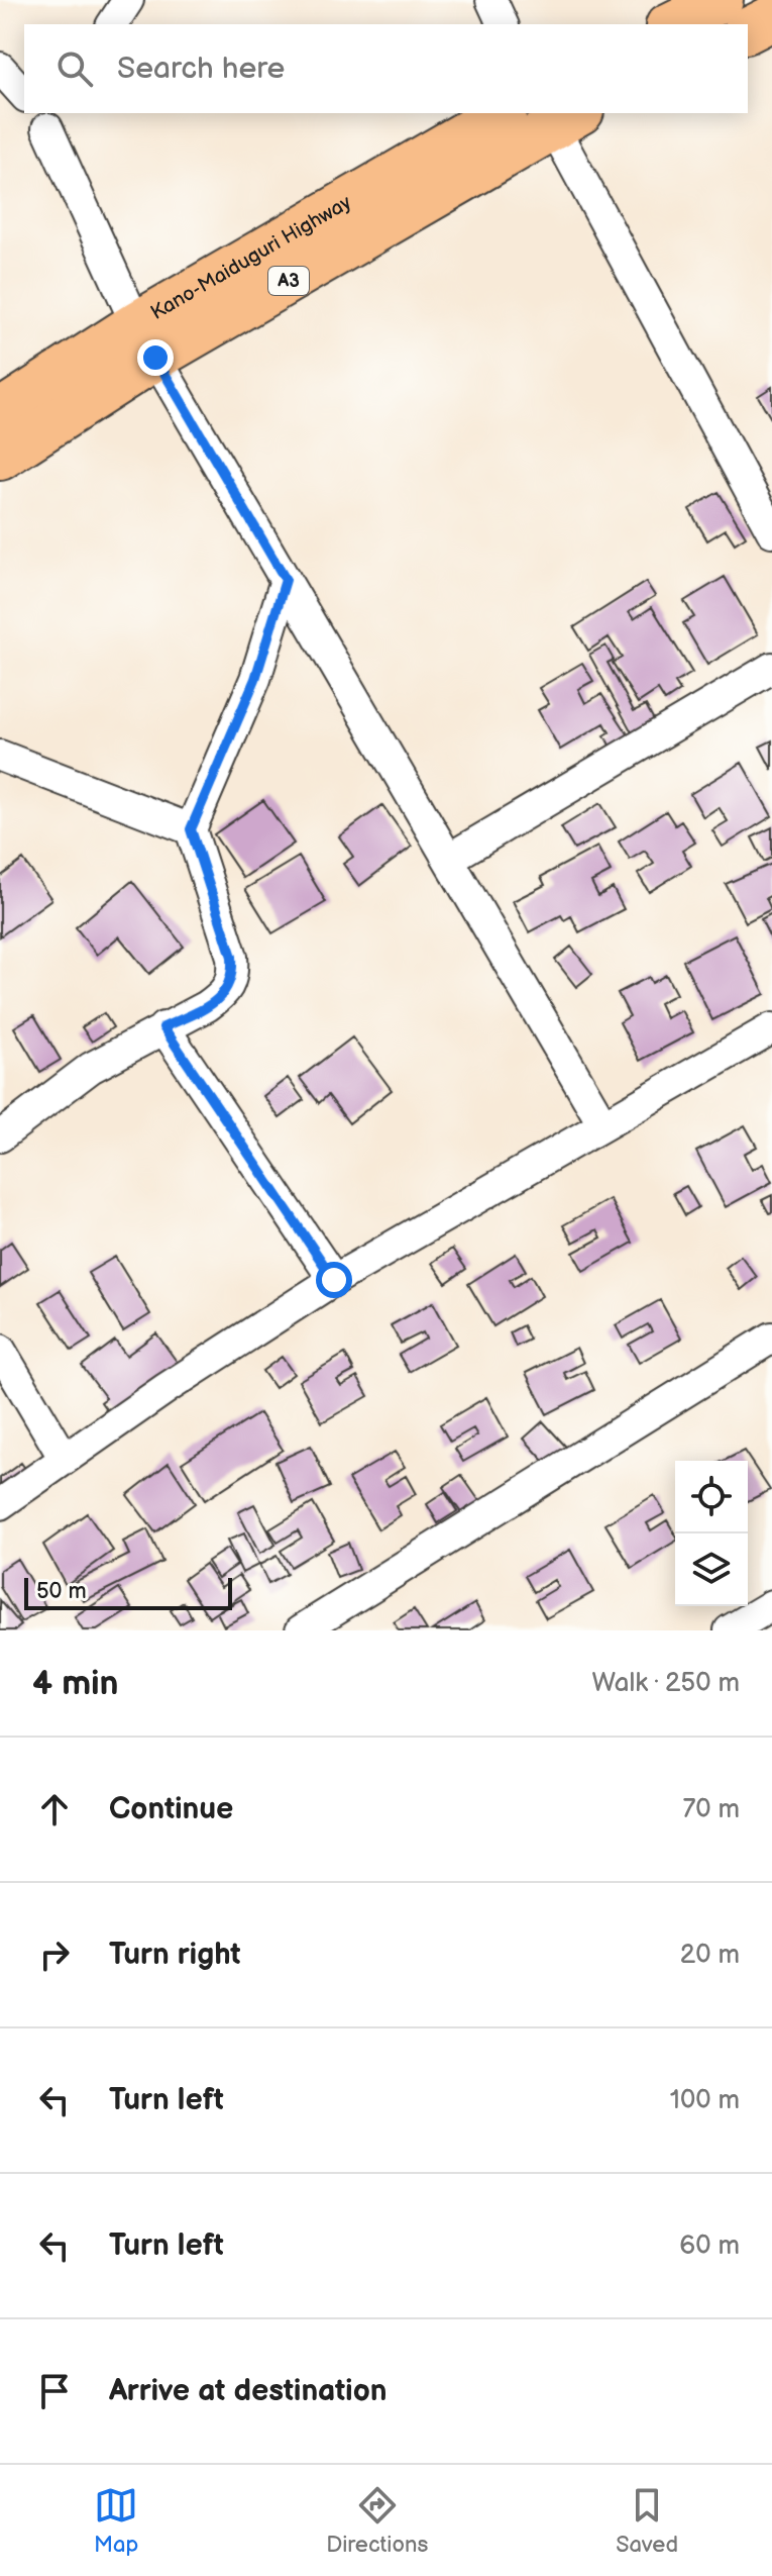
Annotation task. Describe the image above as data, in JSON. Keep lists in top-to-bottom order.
{
  "streets": {
    "highway": ["Kano-Maiduguri Highway", "A3"]
  },
  "scale_bar": "50 m",
  "page": {
    "search": "Search here",
    "scale": "50 m",
    "heading": ["4 min", "Walk · 250 m"],
    "list": [
      ["Continue", "70 m"],
      ["Turn right", "20 m"],
      ["Turn left", "100 m"],
      ["Turn left", "60 m"],
      "Arrive at destination"
    ],
    "nav": ["Map", "Directions", "Saved"]
  }
}
